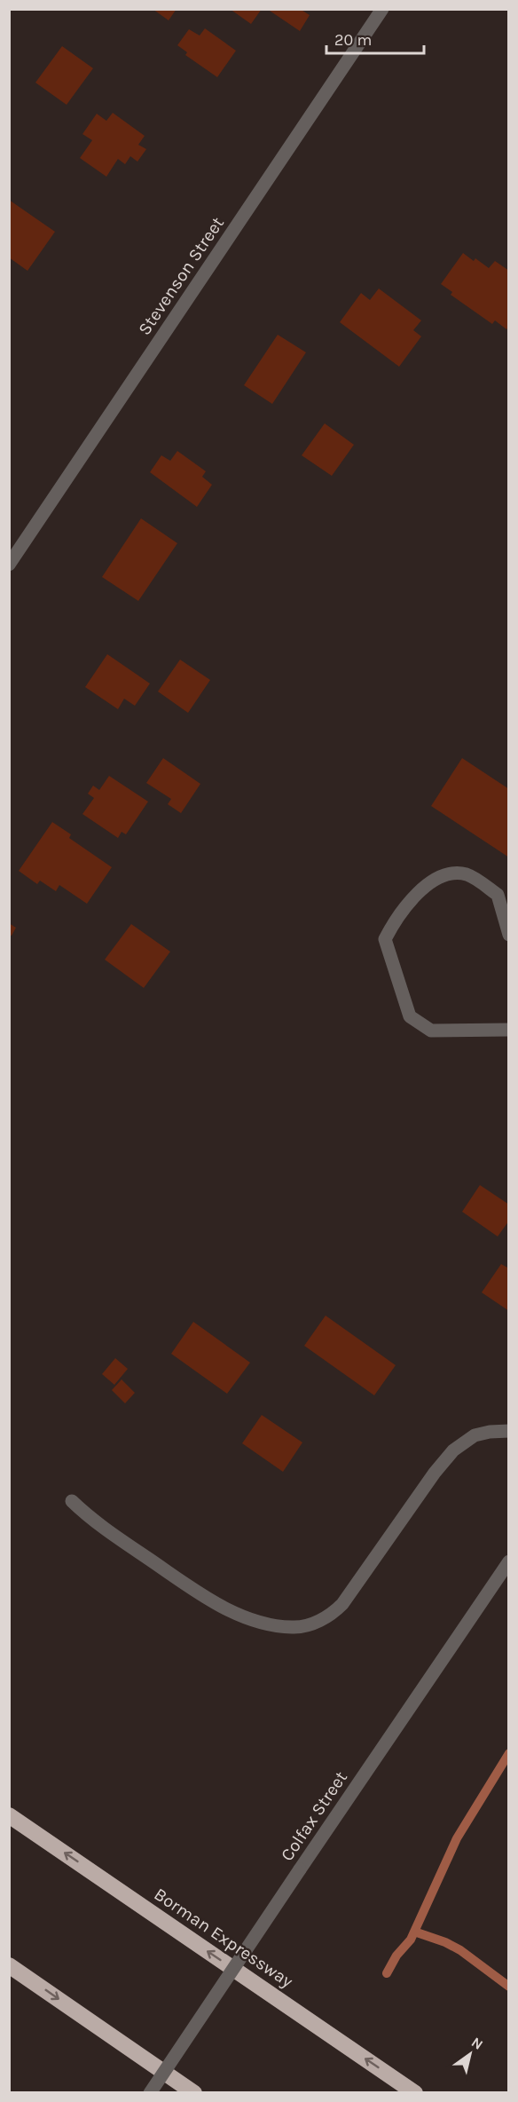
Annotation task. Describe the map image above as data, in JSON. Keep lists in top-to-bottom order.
{
  "streets": {
    "highway": ["Borman Expressway"],
    "street": ["Stevenson Street", "Colfax Street"]
  },
  "scale_bar": "20 m",
  "north": "top right"
}
